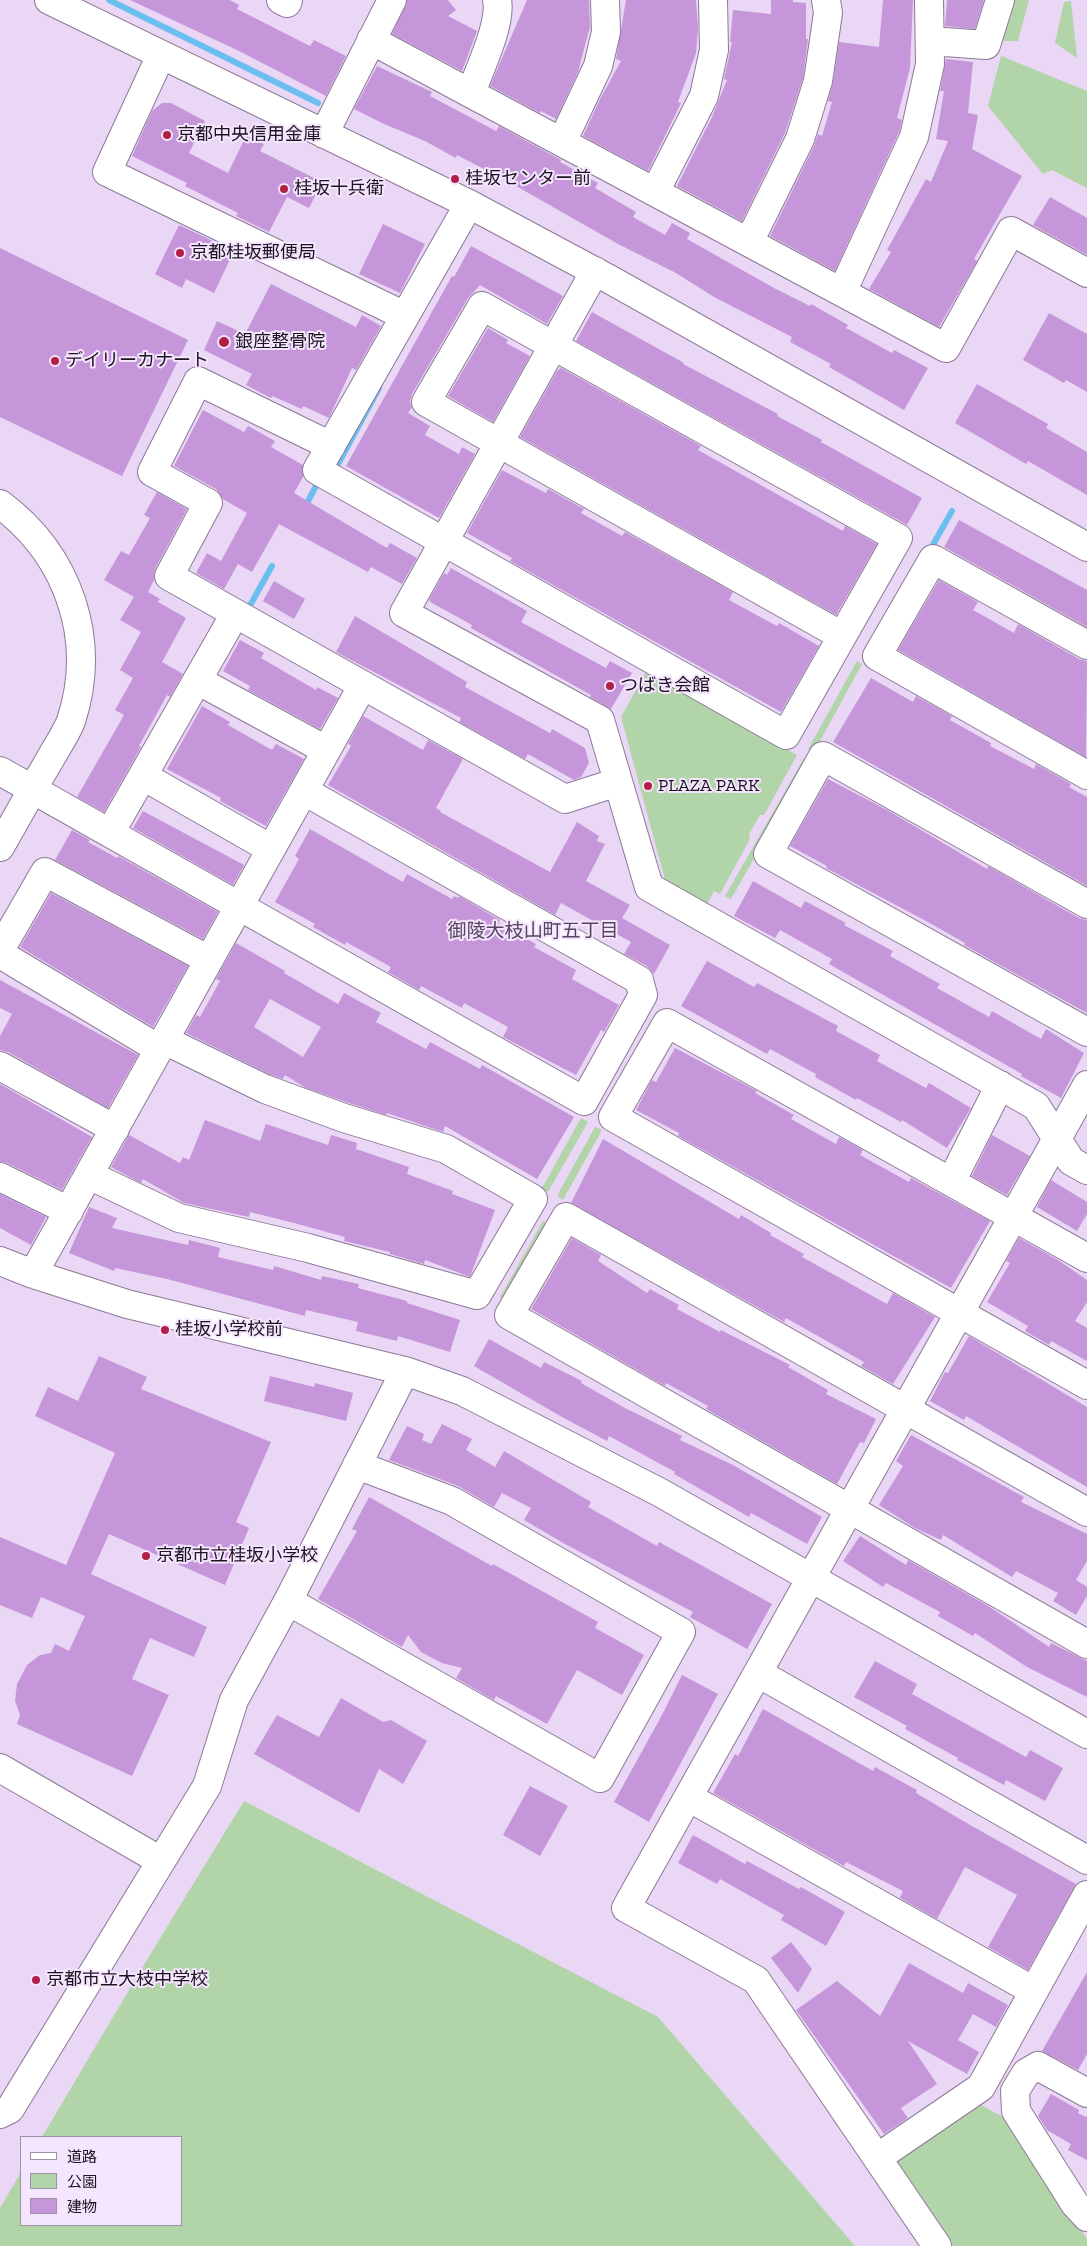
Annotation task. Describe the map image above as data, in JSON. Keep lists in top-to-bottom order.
{
  "districts": ["御陵大枝山町五丁目"],
  "places": [
    "京都中央信用金庫",
    "桂坂センター前",
    "桂坂十兵衛",
    "京都桂坂郵便局",
    "銀座整骨院",
    "デイリーカナート",
    "つばき会館",
    "PLAZA PARK",
    "桂坂小学校前",
    "京都市立桂坂小学校",
    "京都市立大枝中学校"
  ],
  "legend": ["道路", "公園", "建物"]
}
